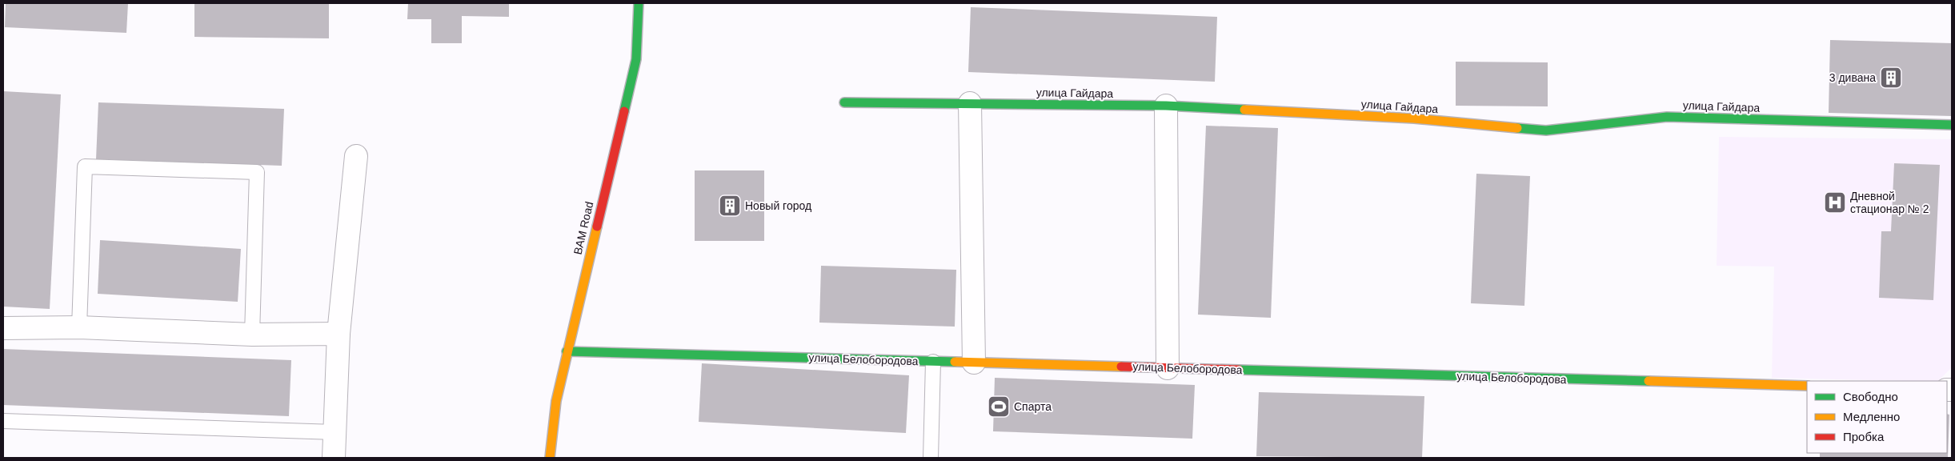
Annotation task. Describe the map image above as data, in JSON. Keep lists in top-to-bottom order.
{
  "streets": {
    "street": ["улица Гайдара", "BAM Road", "улица Белобородова"]
  },
  "crossings": [
    ["BAM Road", "улица Белобородова"]
  ],
  "places": {
    "building": ["3 дивана", "Новый город"],
    "hospital": ["Дневной стационар № 2"],
    "sports": ["Спарта"]
  },
  "legend": ["Свободно", "Медленно", "Пробка"]
}
